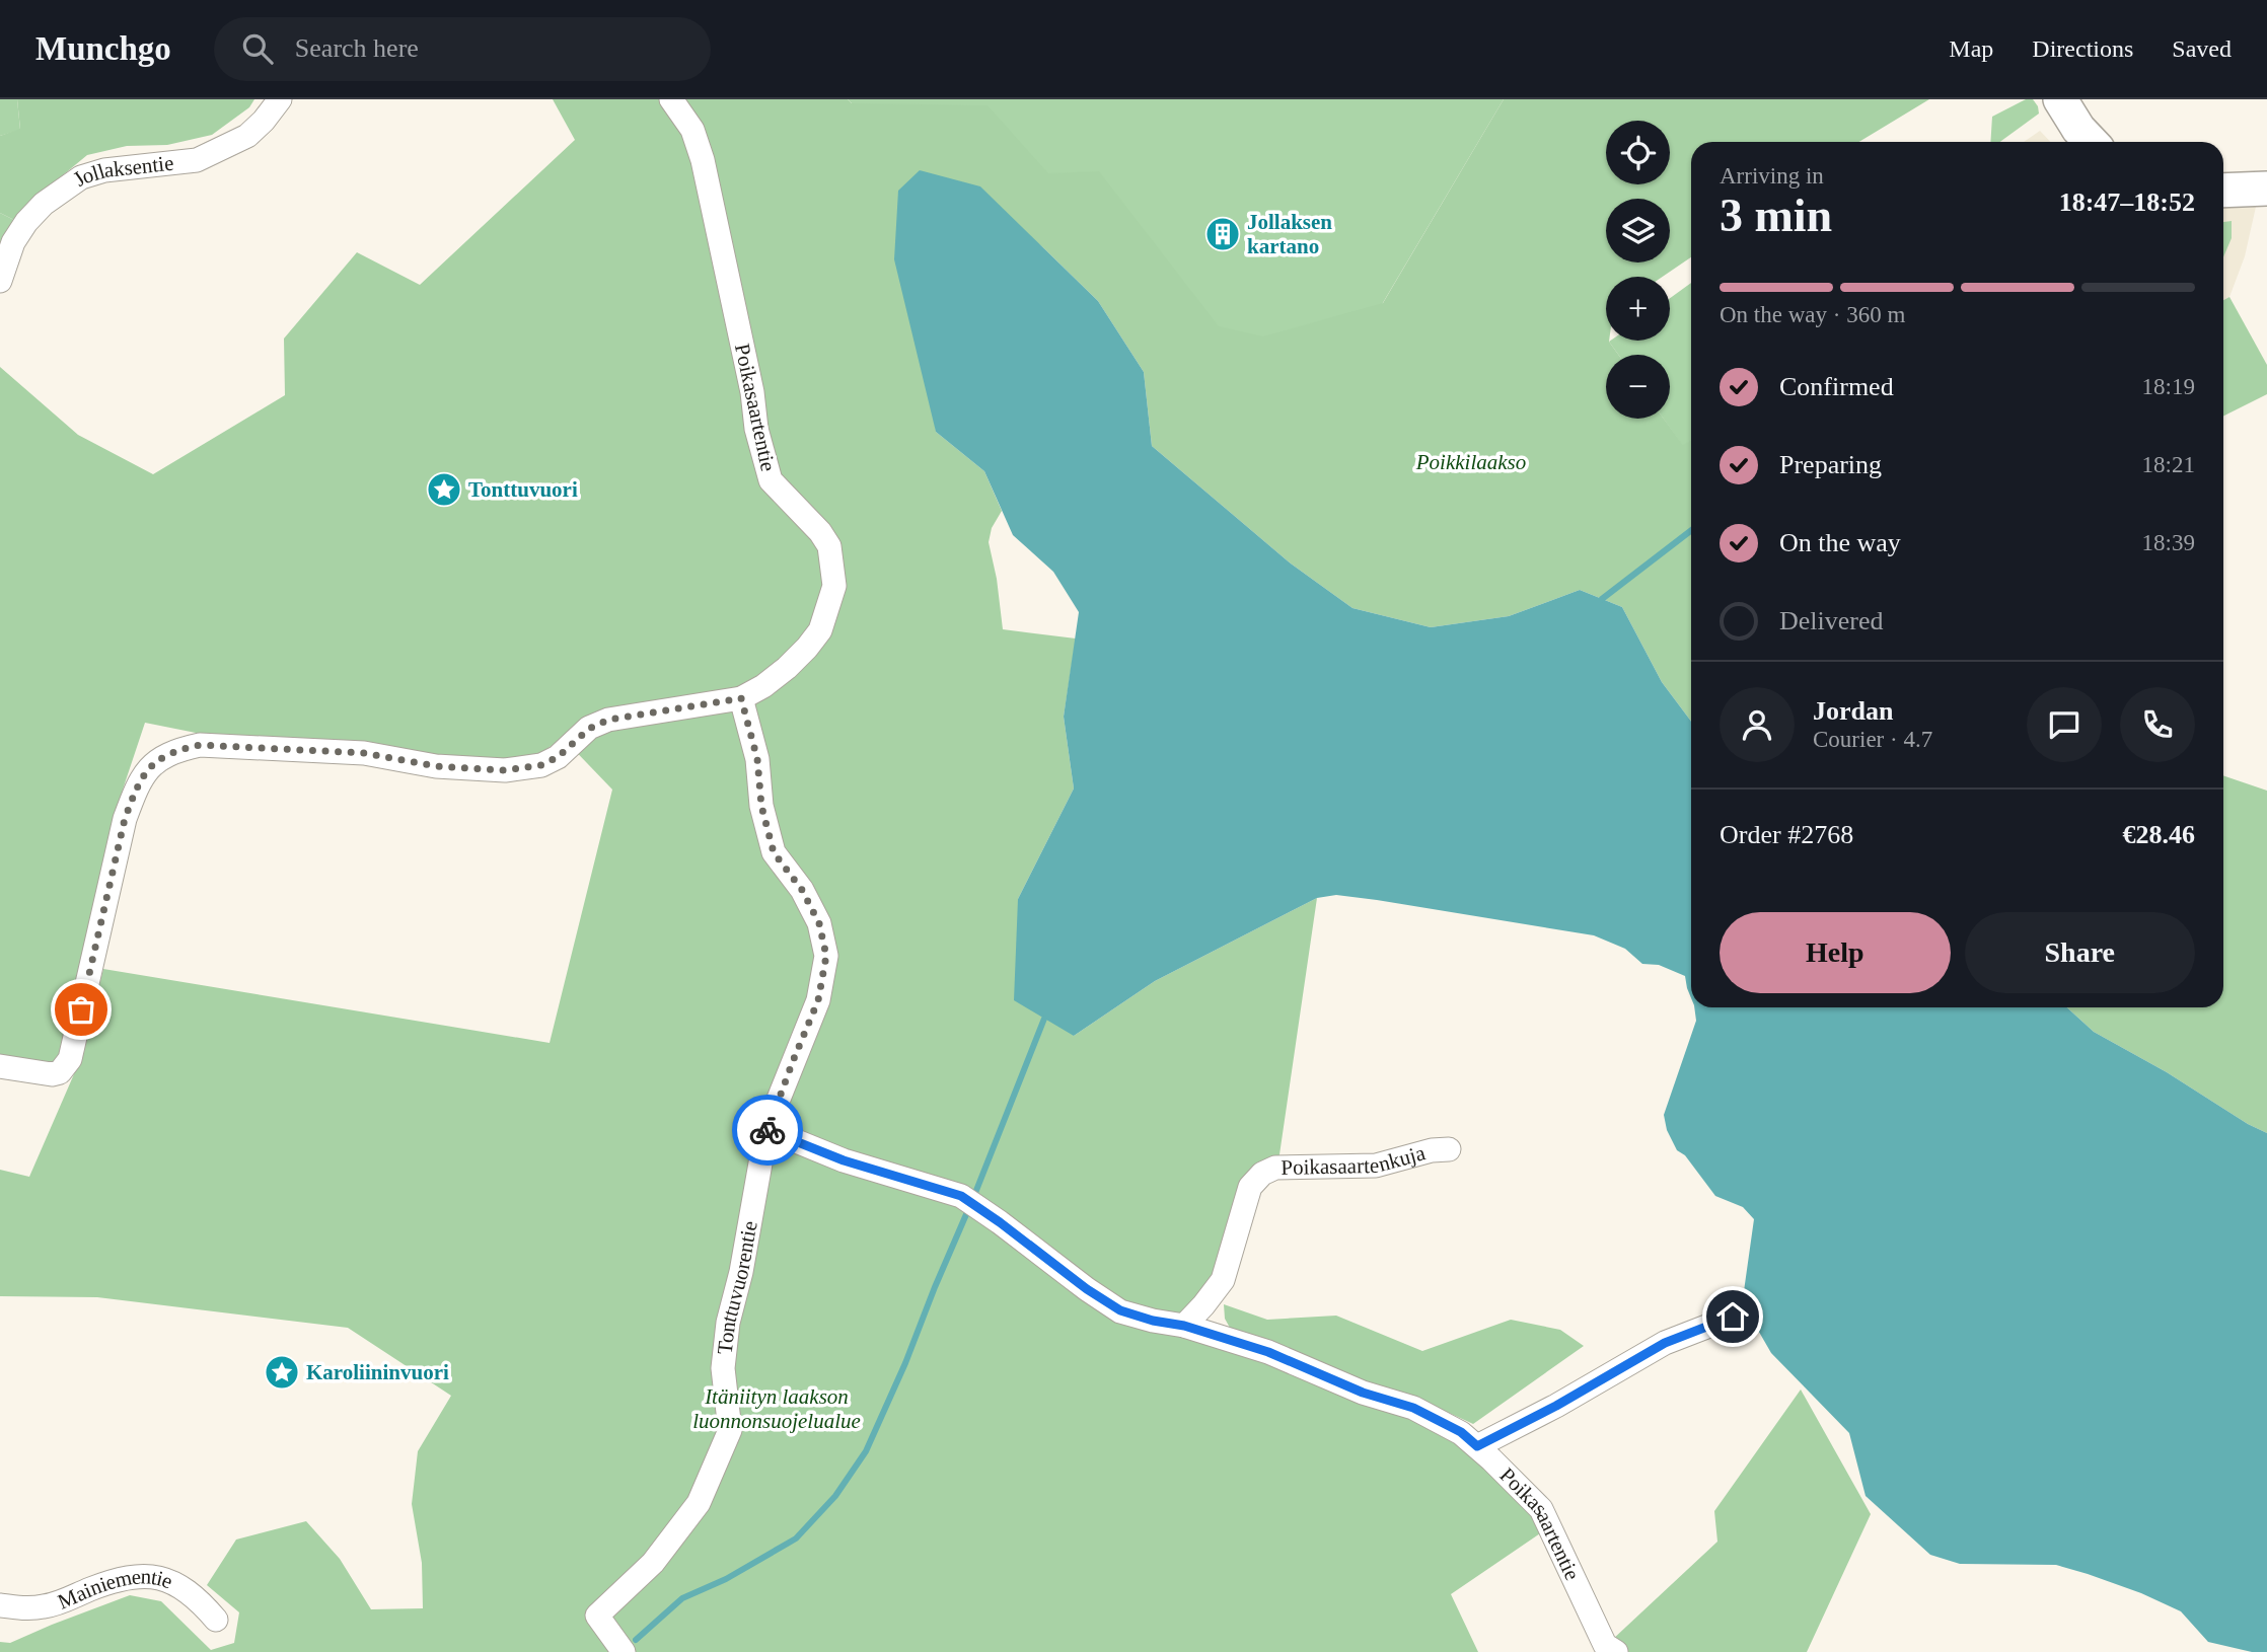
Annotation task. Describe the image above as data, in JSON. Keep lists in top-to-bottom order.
{
  "streets": {
    "street": [
      "Jollaksentie",
      "Poikasaartentie",
      "Poikasaartenkuja",
      "Tonttuvuorentie",
      "Mainiementie"
    ]
  },
  "crossings": [
    ["Poikasaartentie", "Poikasaartenkuja"],
    ["Poikasaartentie", "Tonttuvuorentie"]
  ],
  "parks": ["Poikkilaakso", "Itäniityn laakson luonnonsuojelualue"],
  "places": {
    "building": ["Jollaksen kartano"],
    "place": ["Tonttuvuori", "Karoliininvuori"]
  },
  "page": {
    "header": "Munchgo",
    "search": "Search here",
    "nav": ["Map", "Directions", "Saved"],
    "map_buttons": ["+", "−"],
    "heading": ["3 min", "Arriving in", "18:47–18:52"],
    "panel": [
      "Jordan",
      "Courier · 4.7",
      "Order #2768",
      "€28.46"
    ],
    "bar": "On the way · 360 m",
    "list": [
      ["Confirmed", "18:19"],
      ["Preparing", "18:21"],
      ["On the way", "18:39"],
      "Delivered"
    ],
    "buttons": ["Help", "Share"]
  }
}
